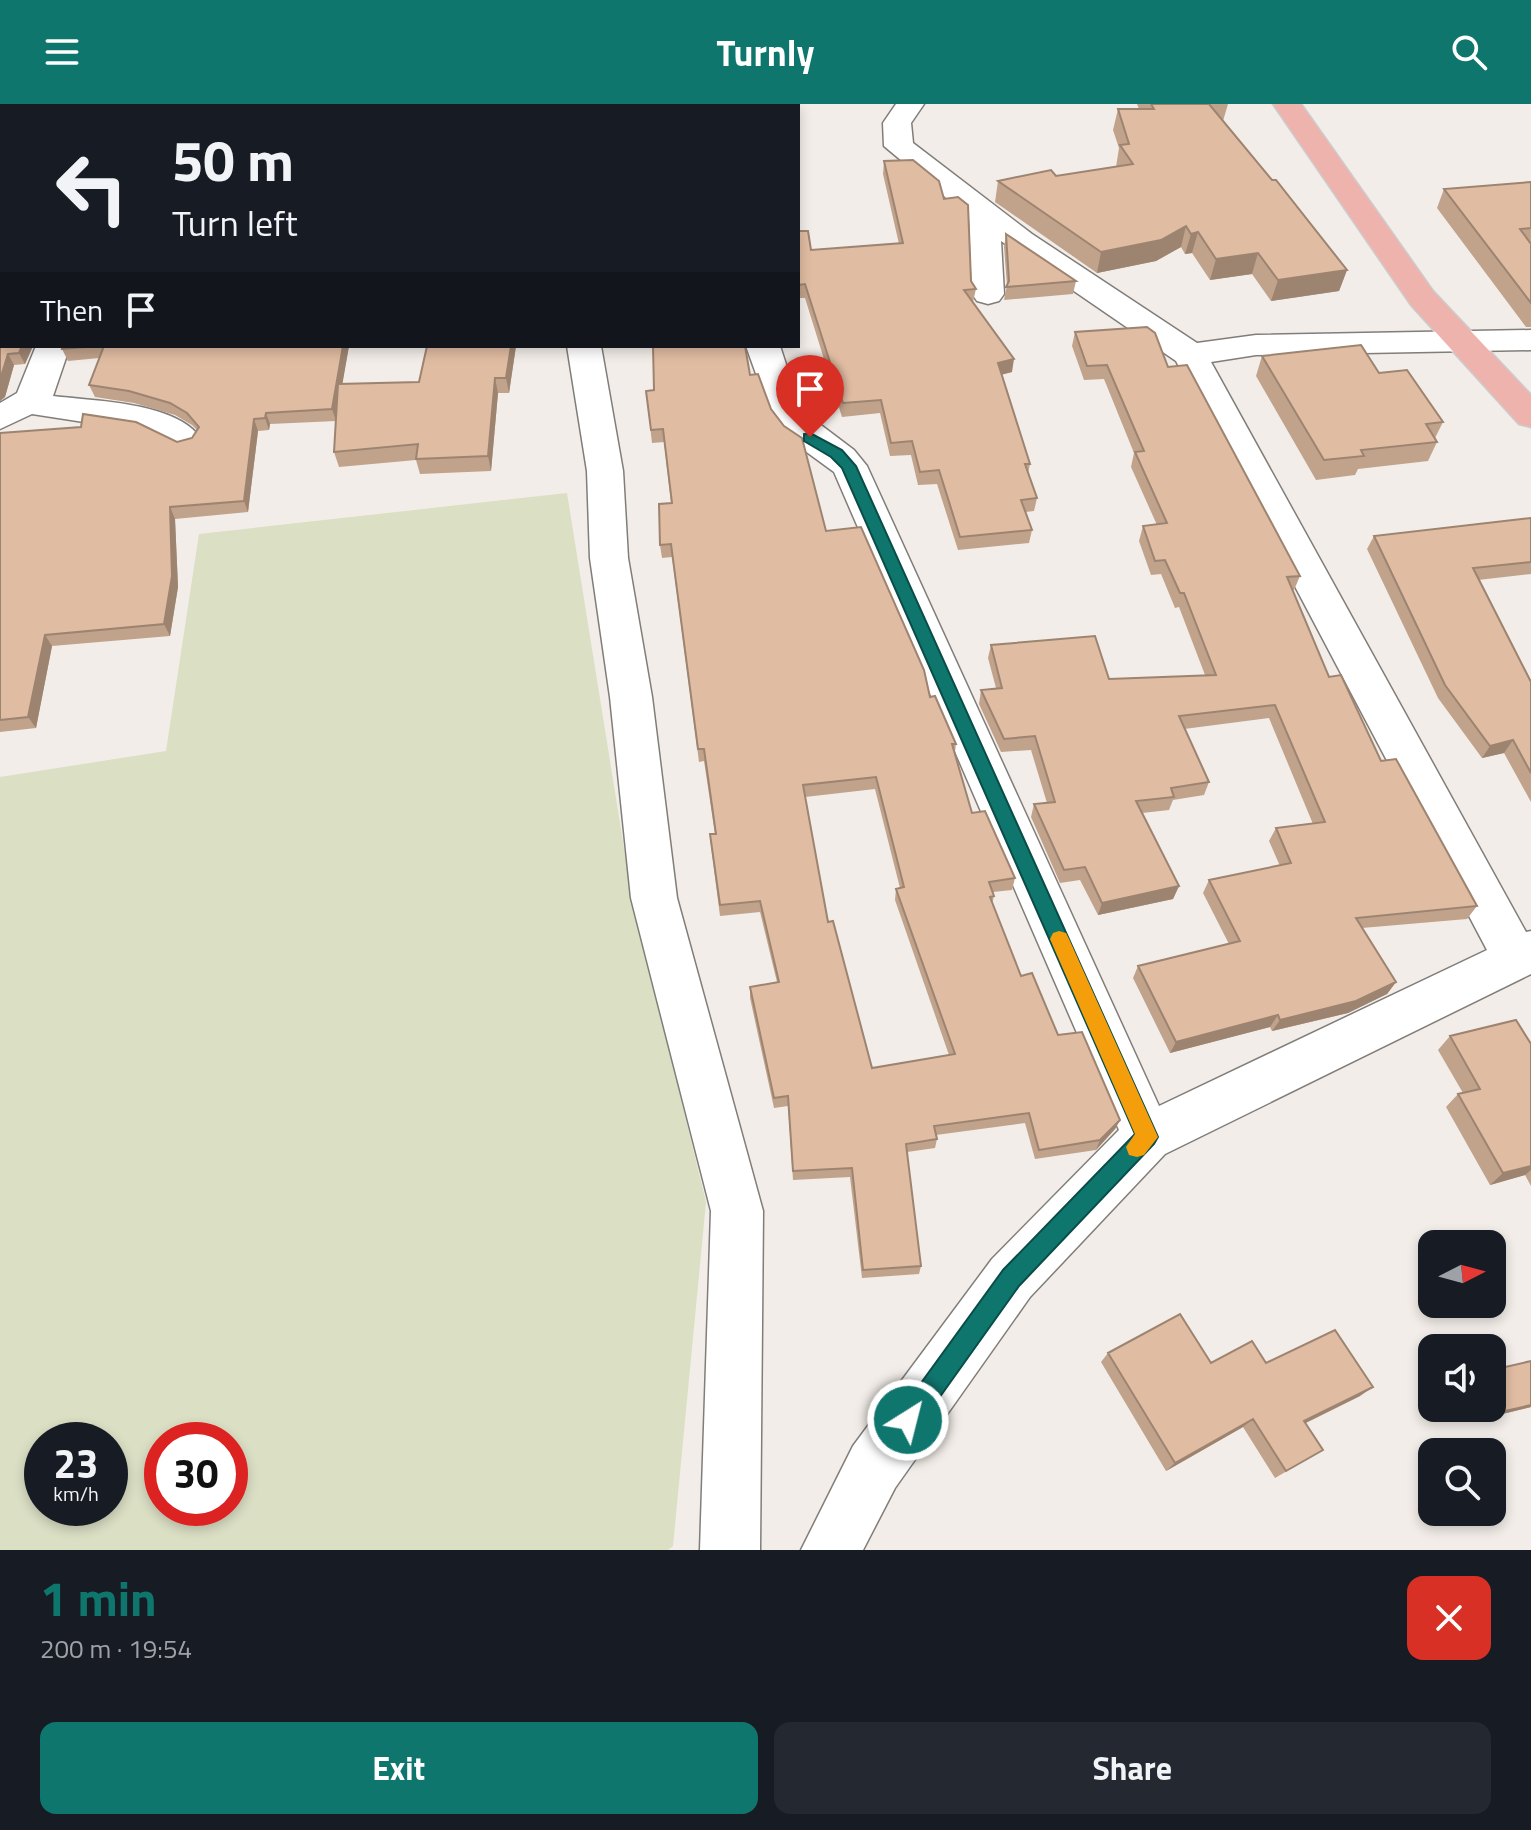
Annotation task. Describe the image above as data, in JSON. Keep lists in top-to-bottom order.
{
  "north": "right",
  "page": {
    "header": "Turnly",
    "turn": ["50 m", "Turn left"],
    "then": "Then",
    "speed": "23 km/h",
    "limit": "30",
    "heading": ["1 min", "200 m · 19:54"],
    "buttons": ["Exit", "Share"]
  }
}
